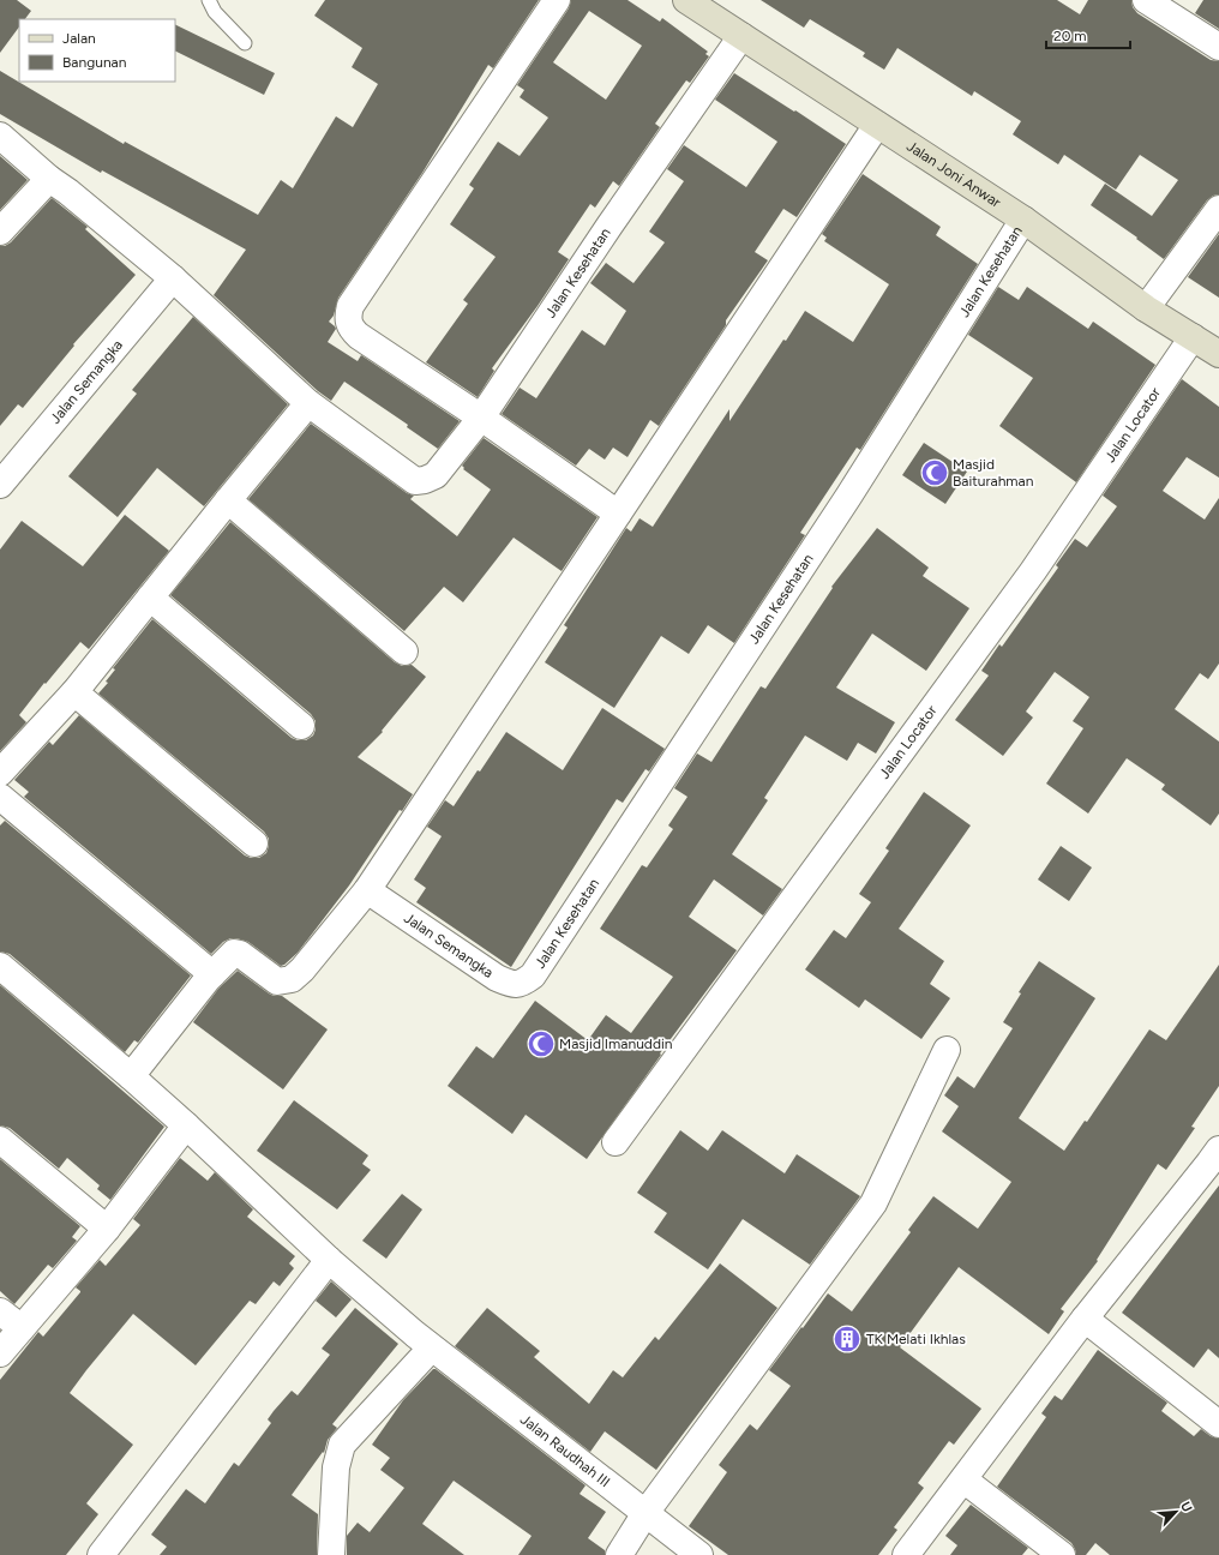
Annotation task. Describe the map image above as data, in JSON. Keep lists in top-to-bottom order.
{
  "streets": {
    "main road": ["Jalan Joni Anwar"],
    "street": [
      "Jalan Kesehatan",
      "Jalan Semangka",
      "Jalan Locator",
      "Jalan Raudhah III"
    ]
  },
  "crossings": [
    ["Jalan Joni Anwar", "Jalan Kesehatan"],
    ["Jalan Joni Anwar", "Jalan Locator"],
    ["Jalan Kesehatan", "Jalan Semangka"]
  ],
  "places": {
    "mosque": ["Masjid Baiturahman", "Masjid Imanuddin"],
    "building": ["TK Melati Ikhlas"]
  },
  "legend": ["Jalan", "Bangunan"],
  "scale_bar": "20 m",
  "north": "top right"
}
